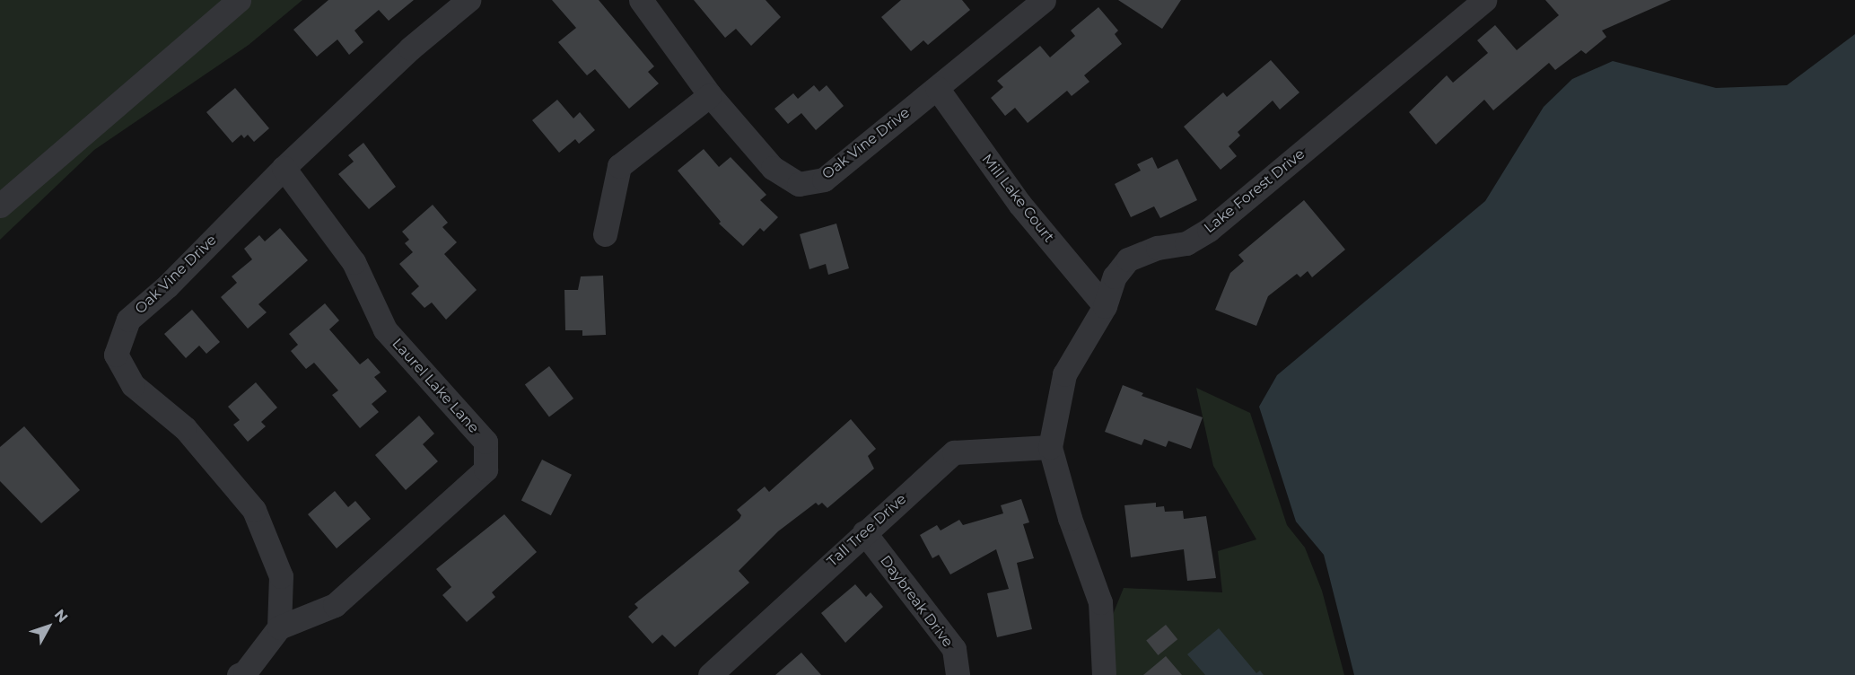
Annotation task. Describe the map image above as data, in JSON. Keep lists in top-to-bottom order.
{
  "streets": {
    "street": [
      "Oak Vine Drive",
      "Lake Forest Drive",
      "Mill Lake Court",
      "Laurel Lake Lane",
      "Tall Tree Drive",
      "Daybreak Drive"
    ]
  },
  "crossings": [
    ["Oak Vine Drive", "Mill Lake Court"],
    ["Oak Vine Drive", "Laurel Lake Lane"],
    ["Lake Forest Drive", "Mill Lake Court"],
    ["Lake Forest Drive", "Tall Tree Drive"],
    ["Tall Tree Drive", "Daybreak Drive"]
  ],
  "north": "top right"
}
